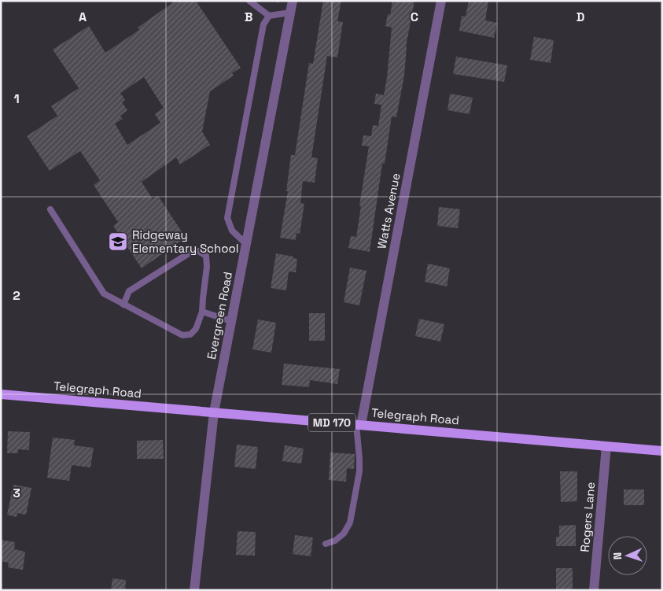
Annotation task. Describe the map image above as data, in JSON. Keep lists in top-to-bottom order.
{
  "streets": {
    "main road": ["Telegraph Road", "MD 170"],
    "street": ["Watts Avenue", "Evergreen Road", "Rogers Lane"]
  },
  "crossings": [
    ["Watts Avenue", "Telegraph Road"],
    ["Evergreen Road", "Telegraph Road"],
    ["Telegraph Road", "Rogers Lane"]
  ],
  "places": {
    "school or university": ["Ridgeway Elementary School"]
  },
  "north": "left",
  "grid": {
    "columns": [
      "A",
      "B",
      "C",
      "D"
    ],
    "rows": ["1", "2", "3"]
  }
}
